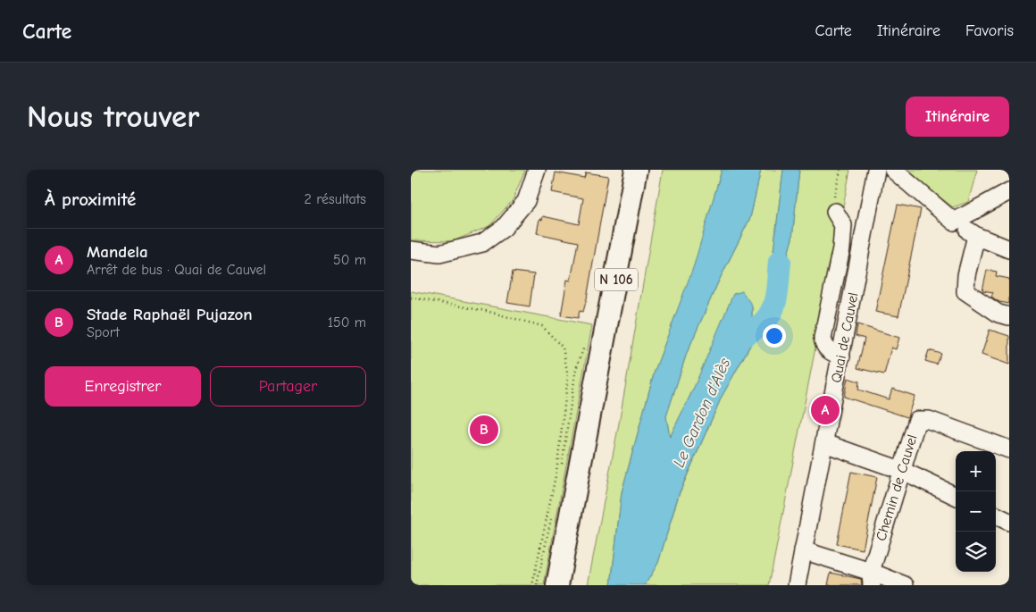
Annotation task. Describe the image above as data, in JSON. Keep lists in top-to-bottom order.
{
  "streets": {
    "main road": ["N 106"],
    "street": ["Quai de Cauvel", "Chemin de Cauvel"]
  },
  "water": ["Le Gardon d'Alès"],
  "page": {
    "header": "Carte",
    "nav": ["Carte", "Itinéraire", "Favoris"],
    "buttons": [
      "Itinéraire",
      ["Enregistrer", "Partager"]
    ],
    "title": "Nous trouver",
    "heading": ["À proximité", "2 résultats"],
    "list": [
      {
        "mark": "A",
        "name": "Mandela",
        "note": "Arrêt de bus · Quai de Cauvel",
        "value": "50 m"
      },
      {
        "mark": "B",
        "name": "Stade Raphaël Pujazon",
        "note": "Sport",
        "value": "150 m"
      }
    ],
    "pins": ["A", "B"],
    "map_buttons": ["+", "−"]
  }
}
